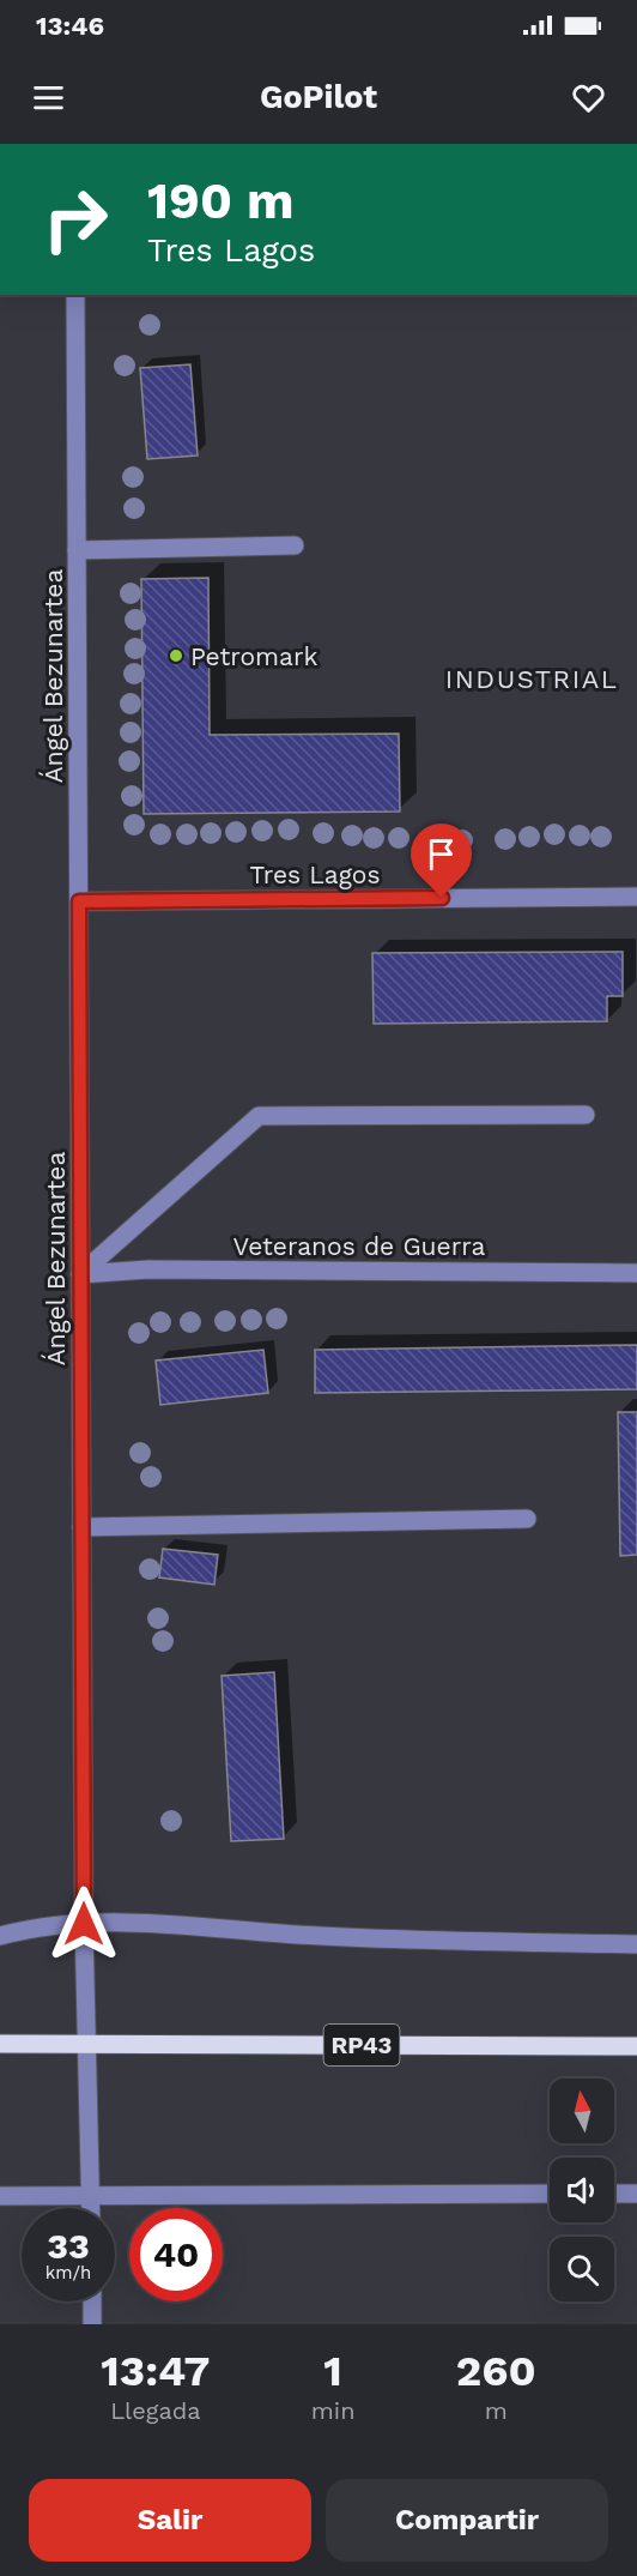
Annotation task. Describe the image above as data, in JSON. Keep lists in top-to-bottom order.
{
  "streets": {
    "main road": ["RP43"],
    "street": ["Ángel Bezunartea", "Tres Lagos", "Veteranos de Guerra"]
  },
  "crossings": [
    ["Ángel Bezunartea", "Tres Lagos"],
    ["Ángel Bezunartea", "Veteranos de Guerra"],
    ["Ángel Bezunartea", "RP43"]
  ],
  "districts": ["INDUSTRIAL"],
  "places": ["Petromark"],
  "north": "top",
  "page": {
    "status": "13:46",
    "header": "GoPilot",
    "turn": ["190 m", "Tres Lagos"],
    "speed": "33 km/h",
    "limit": "40",
    "eta": [
      "13:47",
      "Llegada",
      "1",
      "min",
      "260",
      "m"
    ],
    "buttons": ["Salir", "Compartir"]
  }
}
